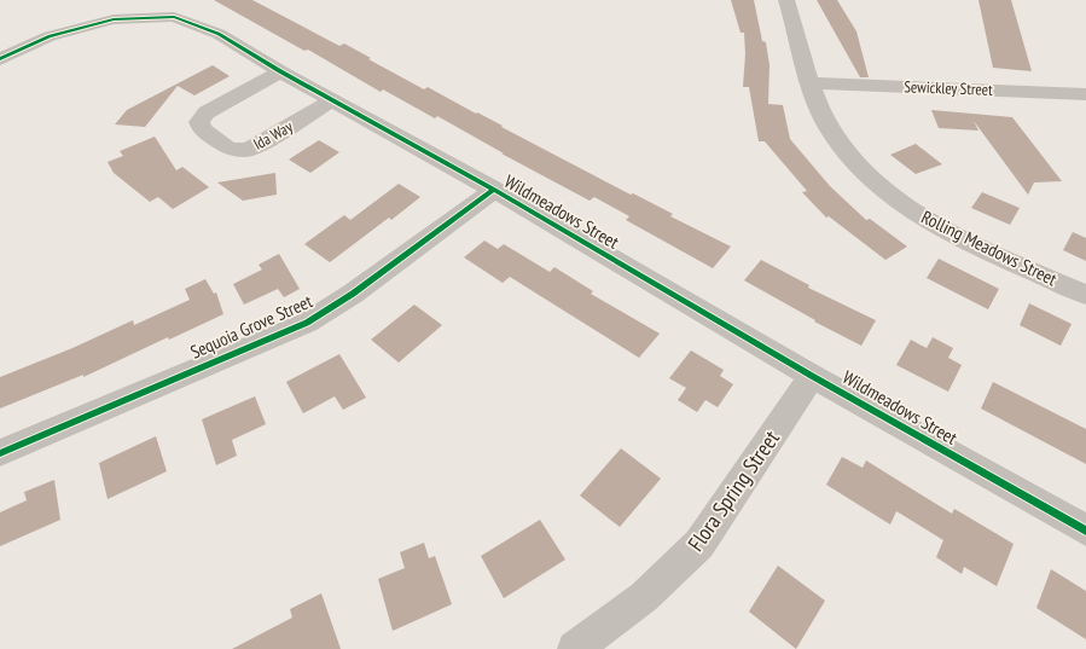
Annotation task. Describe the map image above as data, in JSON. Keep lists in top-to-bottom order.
{
  "streets": {
    "street": [
      "Sewickley Street",
      "Ida Way",
      "Wildmeadows Street",
      "Rolling Meadows Street",
      "Sequoia Grove Street",
      "Flora Spring Street"
    ]
  },
  "crossings": [
    ["Sewickley Street", "Rolling Meadows Street"],
    ["Ida Way", "Wildmeadows Street"],
    ["Wildmeadows Street", "Sequoia Grove Street"],
    ["Wildmeadows Street", "Flora Spring Street"]
  ]
}
